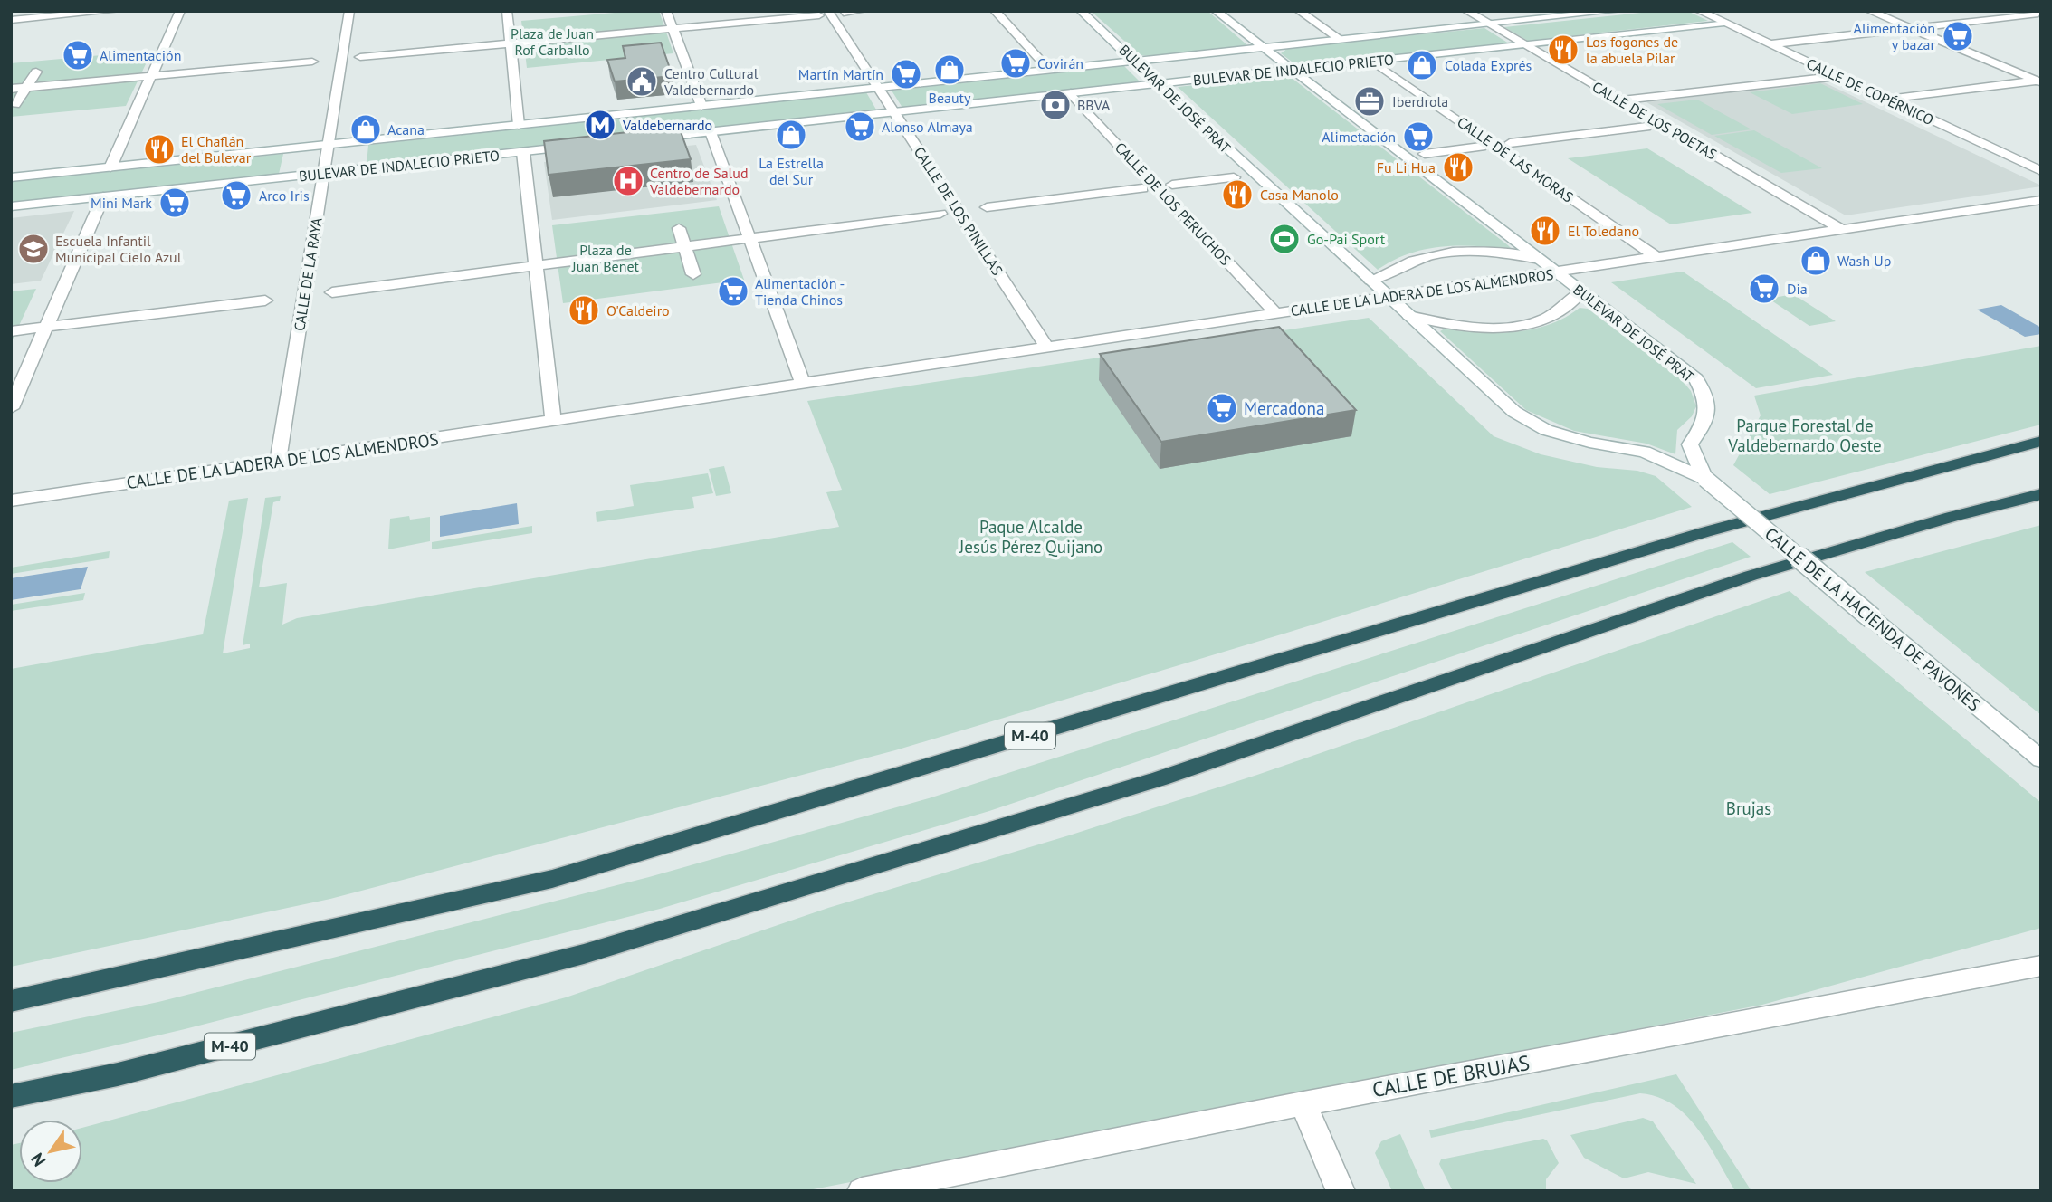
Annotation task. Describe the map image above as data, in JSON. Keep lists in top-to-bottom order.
{
  "streets": {
    "highway": ["M-40"],
    "street": [
      "BULEVAR DE INDALECIO PRIETO",
      "CALLE DE COPÉRNICO",
      "BULEVAR DE JOSÉ PRAT",
      "CALLE DE LOS POETAS",
      "CALLE DE LAS MORAS",
      "CALLE DE LOS PERUCHOS",
      "CALLE DE LOS PINILLAS",
      "CALLE DE LA RAYA",
      "CALLE DE LA LADERA DE LOS ALMENDROS",
      "CALLE DE LA HACIENDA DE PAVONES",
      "CALLE DE BRUJAS"
    ]
  },
  "crossings": [
    ["BULEVAR DE INDALECIO PRIETO", "CALLE DE COPÉRNICO"],
    ["BULEVAR DE INDALECIO PRIETO", "BULEVAR DE JOSÉ PRAT"],
    ["BULEVAR DE INDALECIO PRIETO", "CALLE DE LOS POETAS"],
    ["BULEVAR DE INDALECIO PRIETO", "CALLE DE LAS MORAS"],
    ["BULEVAR DE INDALECIO PRIETO", "CALLE DE LOS PERUCHOS"],
    ["BULEVAR DE INDALECIO PRIETO", "CALLE DE LOS PINILLAS"],
    ["BULEVAR DE INDALECIO PRIETO", "CALLE DE LA RAYA"],
    ["BULEVAR DE JOSÉ PRAT", "CALLE DE LA LADERA DE LOS ALMENDROS"],
    ["BULEVAR DE JOSÉ PRAT", "CALLE DE LA HACIENDA DE PAVONES"],
    ["CALLE DE LOS POETAS", "CALLE DE LA LADERA DE LOS ALMENDROS"],
    ["CALLE DE LAS MORAS", "CALLE DE LA LADERA DE LOS ALMENDROS"],
    ["CALLE DE LOS PERUCHOS", "CALLE DE LA LADERA DE LOS ALMENDROS"],
    ["CALLE DE LOS PINILLAS", "CALLE DE LA LADERA DE LOS ALMENDROS"],
    ["CALLE DE LA RAYA", "CALLE DE LA LADERA DE LOS ALMENDROS"]
  ],
  "parks": [
    "Plaza de Juan Rof Carballo",
    "Plaza de Juan Benet",
    "Parque Forestal de Valdebernardo Oeste",
    "Paque Alcalde Jesús Pérez Quijano",
    "Brujas"
  ],
  "places": {
    "supermarket": [
      "Alimentación y bazar",
      "Alimentación",
      "Covirán",
      "Martín Martín",
      "Alonso Almaya",
      "Alimetación",
      "Arco Iris",
      "Mini Mark",
      "Dia",
      "Alimentación - Tienda Chinos",
      "Mercadona"
    ],
    "restaurant": [
      "Los fogones de la abuela Pilar",
      "El Chaflán del Bulevar",
      "Fu Li Hua",
      "Casa Manolo",
      "El Toledano",
      "O'Caldeiro"
    ],
    "shop": [
      "Colada Exprés",
      "Beauty",
      "Acana",
      "La Estrella del Sur",
      "Wash Up"
    ],
    "public building": ["Centro Cultural Valdebernardo"],
    "office": ["Iberdrola"],
    "bank": ["BBVA"],
    "metro station": ["Valdebernardo"],
    "hospital": ["Centro de Salud Valdebernardo"],
    "sports": ["Go-Pai Sport"],
    "school or university": ["Escuela Infantil Municipal Cielo Azul"]
  },
  "north": "bottom left"
}
